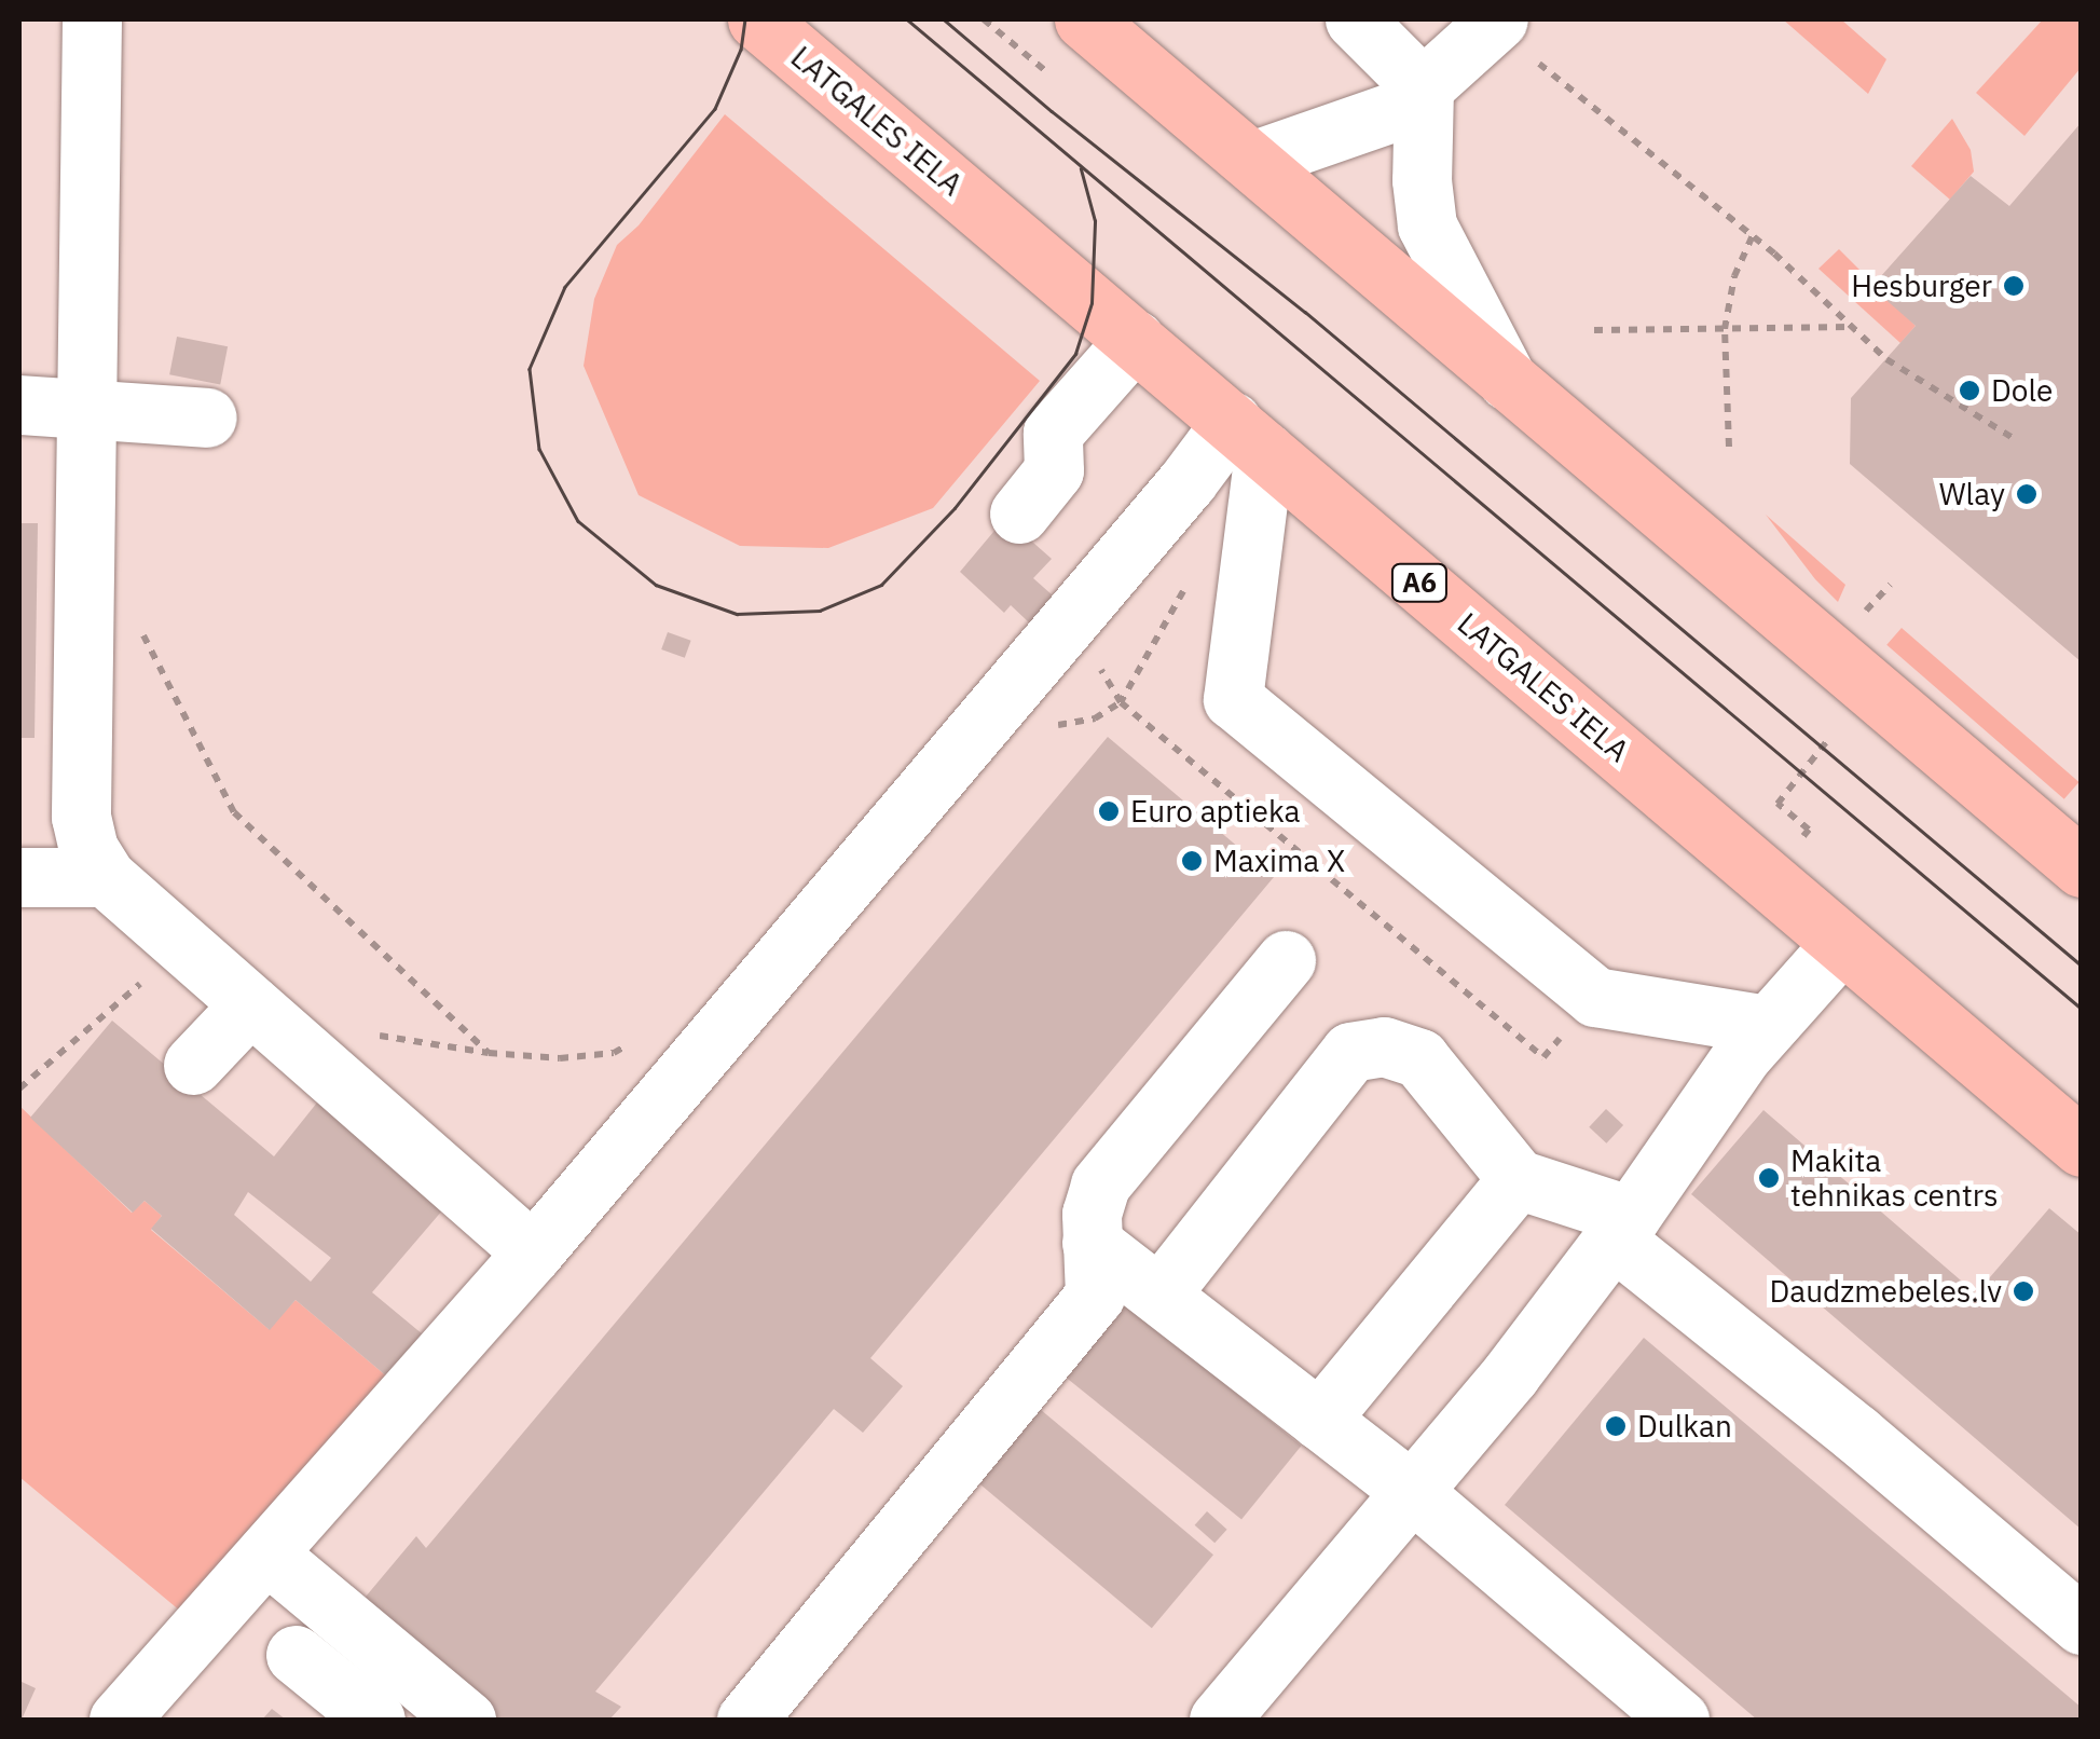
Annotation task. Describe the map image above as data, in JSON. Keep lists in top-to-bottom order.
{
  "streets": {
    "highway": ["LATGALES IELA", "A6"]
  },
  "places": [
    "Hesburger",
    "Dole",
    "Wlay",
    "Euro aptieka",
    "Maxima X",
    "Makita tehnikas centrs",
    "Daudzmebeles.lv",
    "Dulkan"
  ]
}
